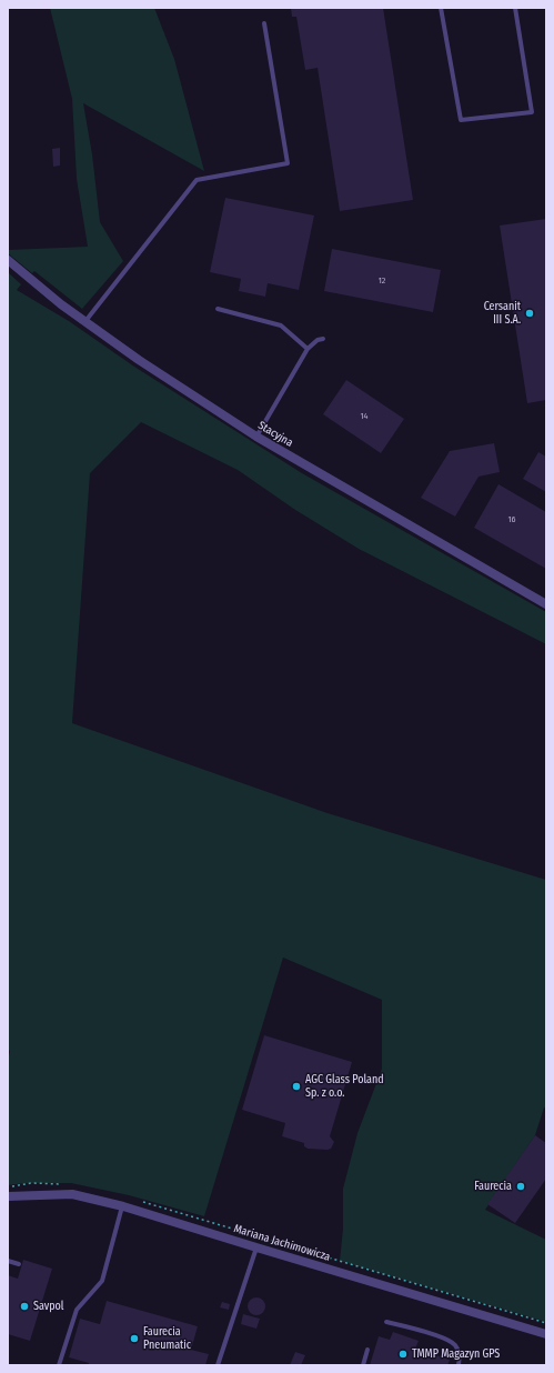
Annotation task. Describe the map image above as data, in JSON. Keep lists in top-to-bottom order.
{
  "streets": {
    "street": ["Stacyjna", "Mariana Jachimowicza"]
  },
  "places": [
    "Cersanit III S.A.",
    "AGC Glass Poland Sp. z o.o.",
    "Faurecia",
    "Savpol",
    "Faurecia Pneumatic",
    "TMMP Magazyn GPS"
  ],
  "house_numbers": ["12", "14", "16"]
}
